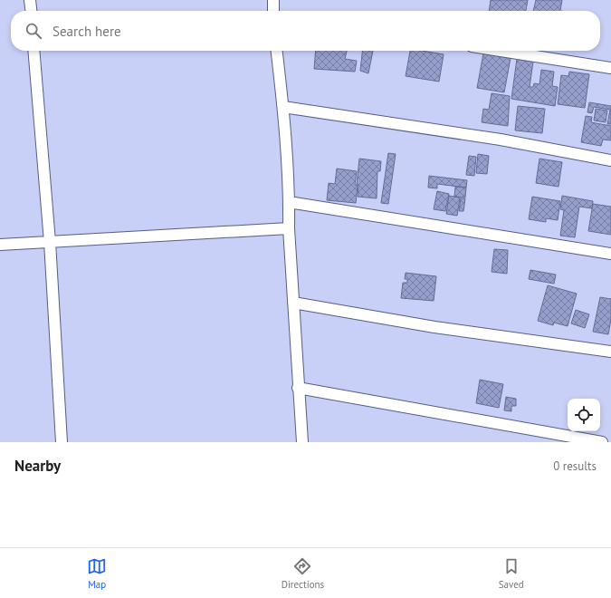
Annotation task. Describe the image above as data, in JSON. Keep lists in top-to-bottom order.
{
  "page": {
    "search": "Search here",
    "heading": ["Nearby", "0 results"],
    "nav": ["Map", "Directions", "Saved"]
  }
}
